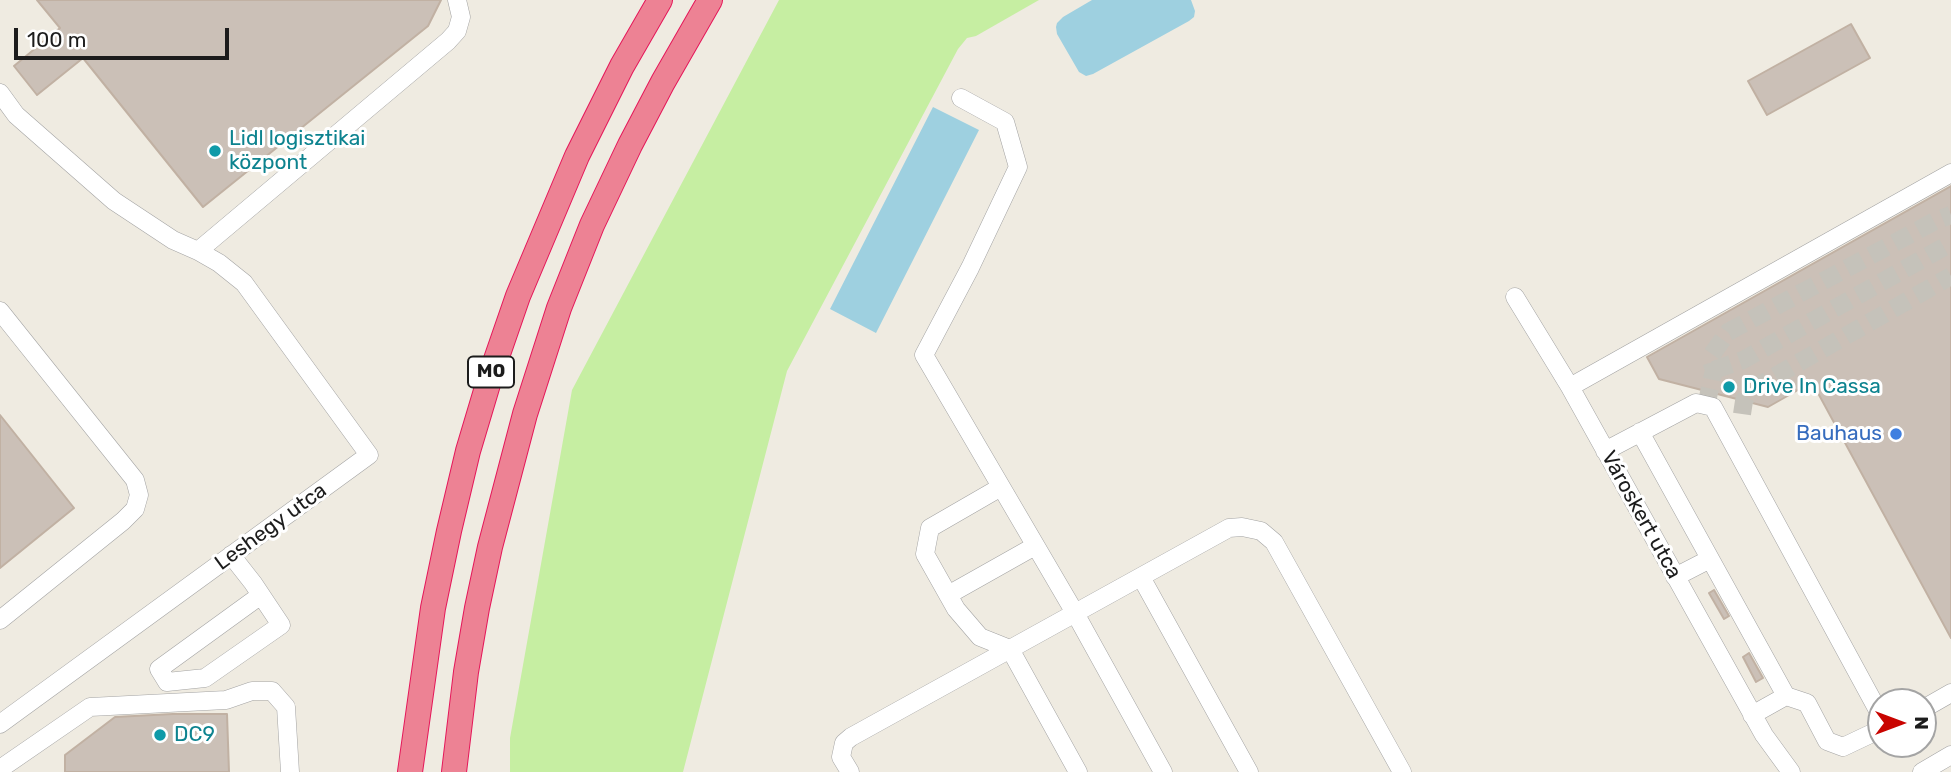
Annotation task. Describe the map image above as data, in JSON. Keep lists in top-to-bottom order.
{
  "streets": {
    "highway": ["M0"],
    "street": ["Városkert utca", "Leshegy utca"]
  },
  "places": [
    "Lidl logisztikai központ",
    "Drive In Cassa",
    "Bauhaus",
    "DC9"
  ],
  "scale_bar": "100 m",
  "north": "right"
}
